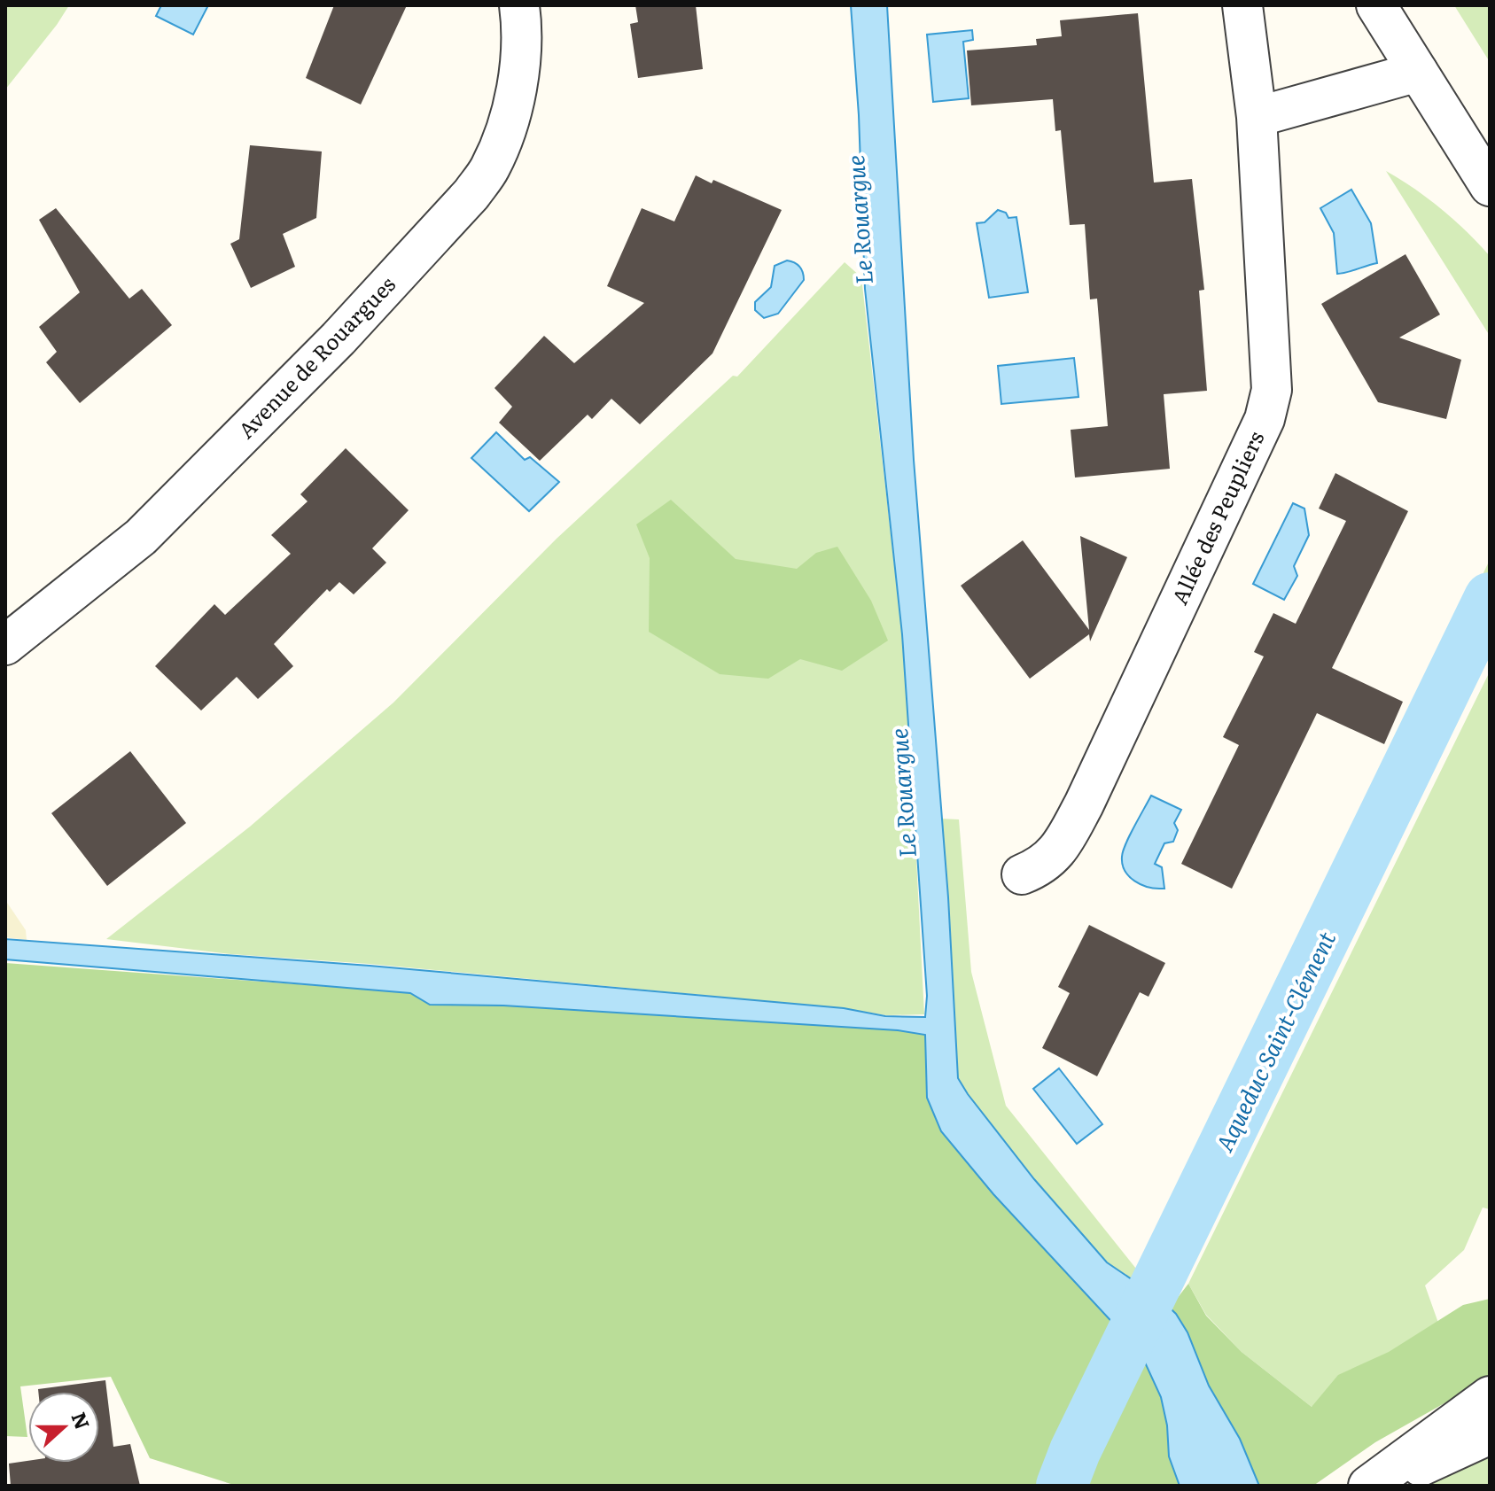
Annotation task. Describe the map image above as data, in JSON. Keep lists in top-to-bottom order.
{
  "streets": {
    "street": ["Avenue de Rouargues", "Allée des Peupliers"]
  },
  "water": ["Le Rouargue", "Aqueduc Saint-Clément"],
  "north": "right"
}
